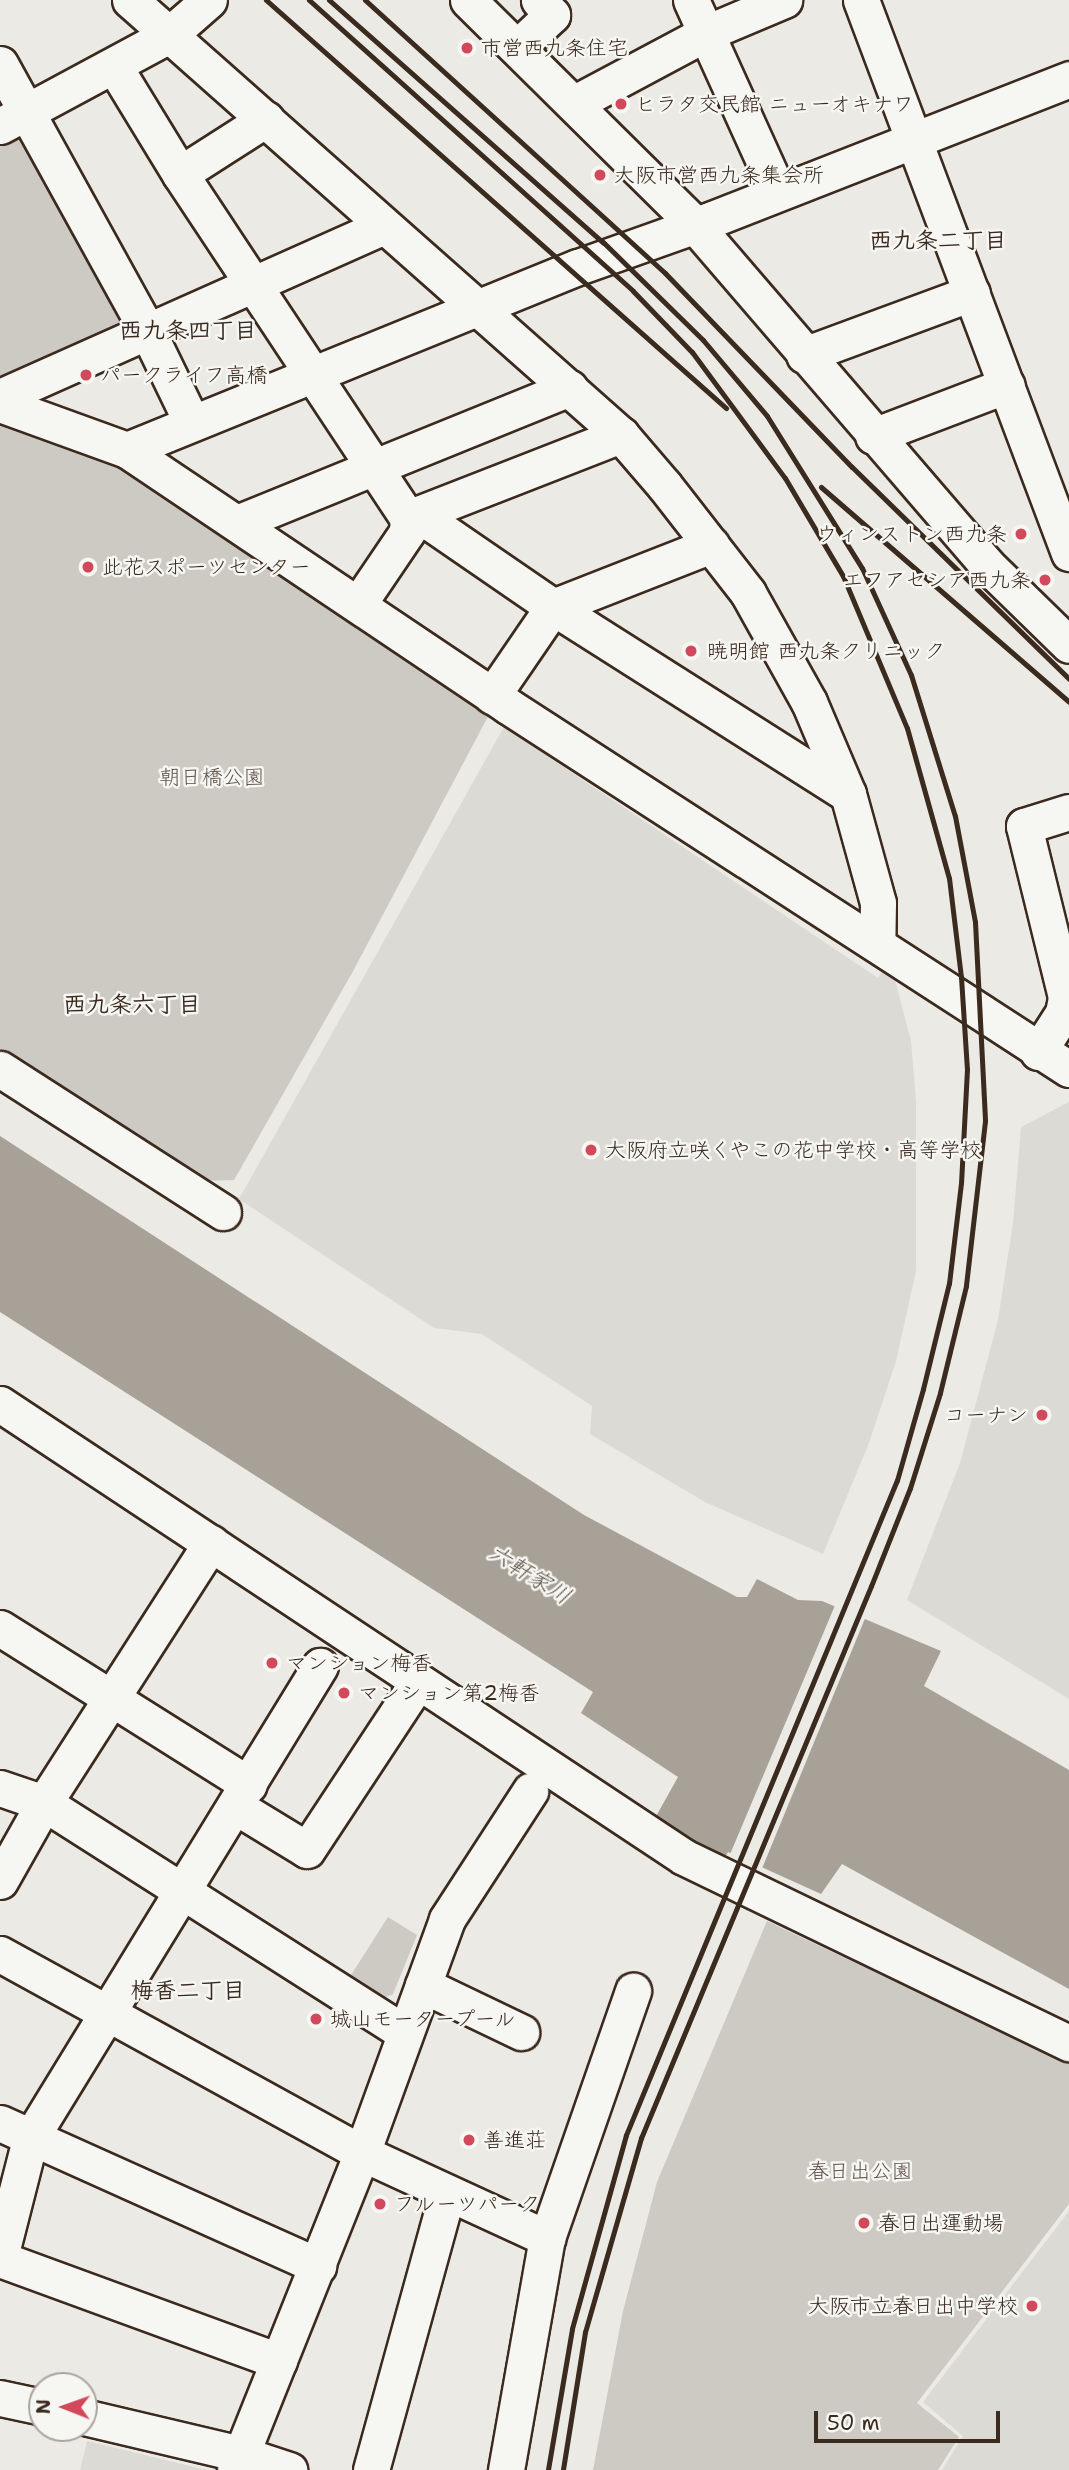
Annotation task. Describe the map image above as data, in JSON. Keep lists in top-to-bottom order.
{
  "districts": [
    "西九条二丁目",
    "西九条四丁目",
    "西九条六丁目",
    "梅香二丁目"
  ],
  "water": ["六軒家川"],
  "parks": ["朝日橋公園", "春日出公園"],
  "places": [
    "市営西九条住宅",
    "ヒラタ交民館 ニューオキナワ",
    "大阪市営西九条集会所",
    "パークライフ高橋",
    "ウィンストン西九条",
    "此花スポーツセンター",
    "エフアセシア西九条",
    "暁明館 西九条クリニック",
    "大阪府立咲くやこの花中学校・高等学校",
    "コーナン",
    "マンション梅香",
    "マンション第2梅香",
    "城山モータープール",
    "善進荘",
    "フルーツパーク",
    "春日出運動場",
    "大阪市立春日出中学校"
  ],
  "scale_bar": "50 m",
  "north": "left"
}
